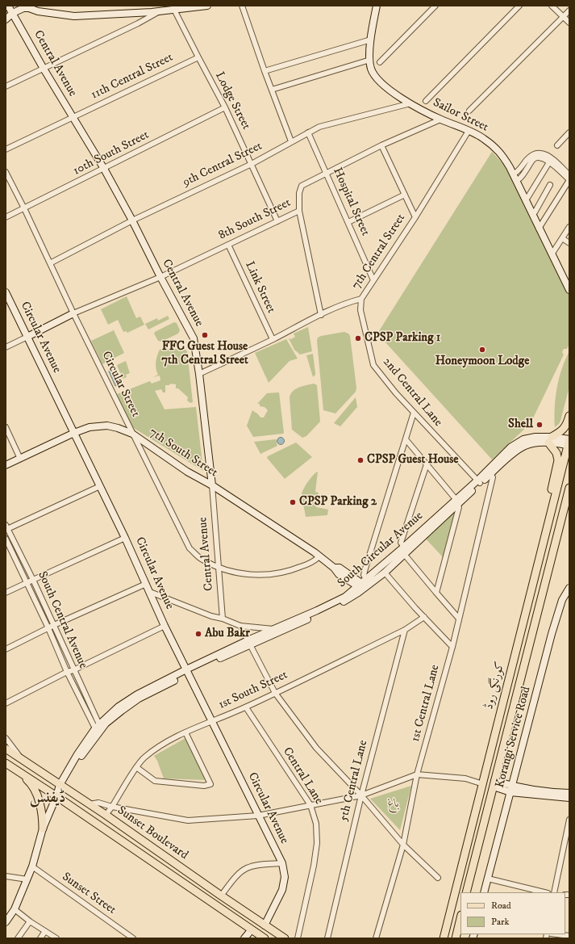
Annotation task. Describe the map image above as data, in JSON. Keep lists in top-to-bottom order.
{
  "streets": {
    "main road": ["کورنگی روڈ", "Sunset Boulevard"],
    "street": [
      "Central Avenue",
      "11th Central Street",
      "Lodge Street",
      "Sailor Street",
      "10th South Street",
      "9th Central Street",
      "Hospital Street",
      "8th South Street",
      "7th Central Street",
      "Link Street",
      "Circular Avenue",
      "Circular Street",
      "2nd Central Lane",
      "7th South Street",
      "South Circular Avenue",
      "South Central Avenue",
      "1st South Street",
      "1st Central Lane",
      "Korangi Service Road",
      "Central Lane",
      "5th Central Lane",
      "Sunset Street"
    ]
  },
  "crossings": [
    ["Central Avenue", "11th Central Street"],
    ["Central Avenue", "10th South Street"],
    ["Central Avenue", "9th Central Street"],
    ["Central Avenue", "8th South Street"],
    ["Central Avenue", "7th Central Street"],
    ["Central Avenue", "Circular Street"],
    ["Central Avenue", "7th South Street"],
    ["11th Central Street", "Lodge Street"],
    ["Lodge Street", "10th South Street"],
    ["Lodge Street", "9th Central Street"],
    ["Lodge Street", "8th South Street"],
    ["Sailor Street", "9th Central Street"],
    ["Sailor Street", "8th South Street"],
    ["Sailor Street", "7th Central Street"],
    ["10th South Street", "Circular Street"],
    ["9th Central Street", "Hospital Street"],
    ["9th Central Street", "Circular Street"],
    ["Hospital Street", "8th South Street"],
    ["Hospital Street", "7th Central Street"],
    ["8th South Street", "Link Street"],
    ["8th South Street", "Circular Street"],
    ["7th Central Street", "Link Street"],
    ["7th Central Street", "2nd Central Lane"],
    ["Circular Avenue", "7th South Street"],
    ["Circular Avenue", "South Circular Avenue"],
    ["Circular Avenue", "1st South Street"],
    ["Circular Avenue", "Sunset Boulevard"],
    ["Circular Street", "7th South Street"],
    ["2nd Central Lane", "South Circular Avenue"],
    ["7th South Street", "South Circular Avenue"],
    ["South Circular Avenue", "South Central Avenue"],
    ["South Circular Avenue", "کورنگی روڈ"],
    ["South Circular Avenue", "1st Central Lane"],
    ["South Circular Avenue", "Sunset Boulevard"],
    ["South Circular Avenue", "Sunset Street"],
    ["1st South Street", "Central Lane"],
    ["1st South Street", "5th Central Lane"],
    ["1st South Street", "Sunset Boulevard"]
  ],
  "districts": ["ڈیفنس"],
  "parks": ["باغ"],
  "places": [
    "FFC Guest House 7th Central Street",
    "CPSP Parking 1",
    "Honeymoon Lodge",
    "Shell",
    "CPSP Guest House",
    "CPSP Parking 2",
    "Abu Bakr"
  ],
  "legend": ["Road", "Park"]
}
